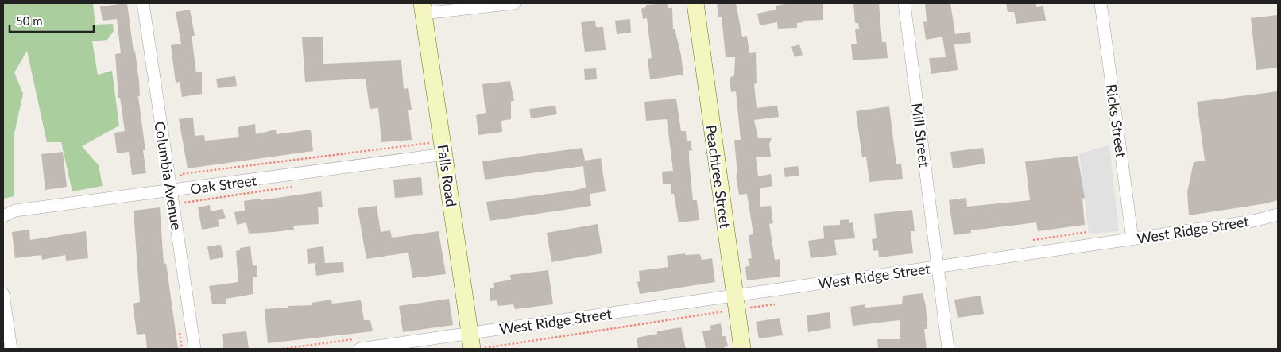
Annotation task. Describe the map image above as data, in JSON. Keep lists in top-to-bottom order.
{
  "streets": {
    "main road": ["Falls Road", "Peachtree Street"],
    "street": [
      "Ricks Street",
      "Mill Street",
      "Columbia Avenue",
      "Oak Street",
      "West Ridge Street"
    ]
  },
  "crossings": [
    ["Ricks Street", "West Ridge Street"],
    ["Mill Street", "West Ridge Street"],
    ["Columbia Avenue", "Oak Street"],
    ["Falls Road", "Oak Street"],
    ["Falls Road", "West Ridge Street"],
    ["Peachtree Street", "West Ridge Street"]
  ],
  "scale_bar": "50 m"
}
